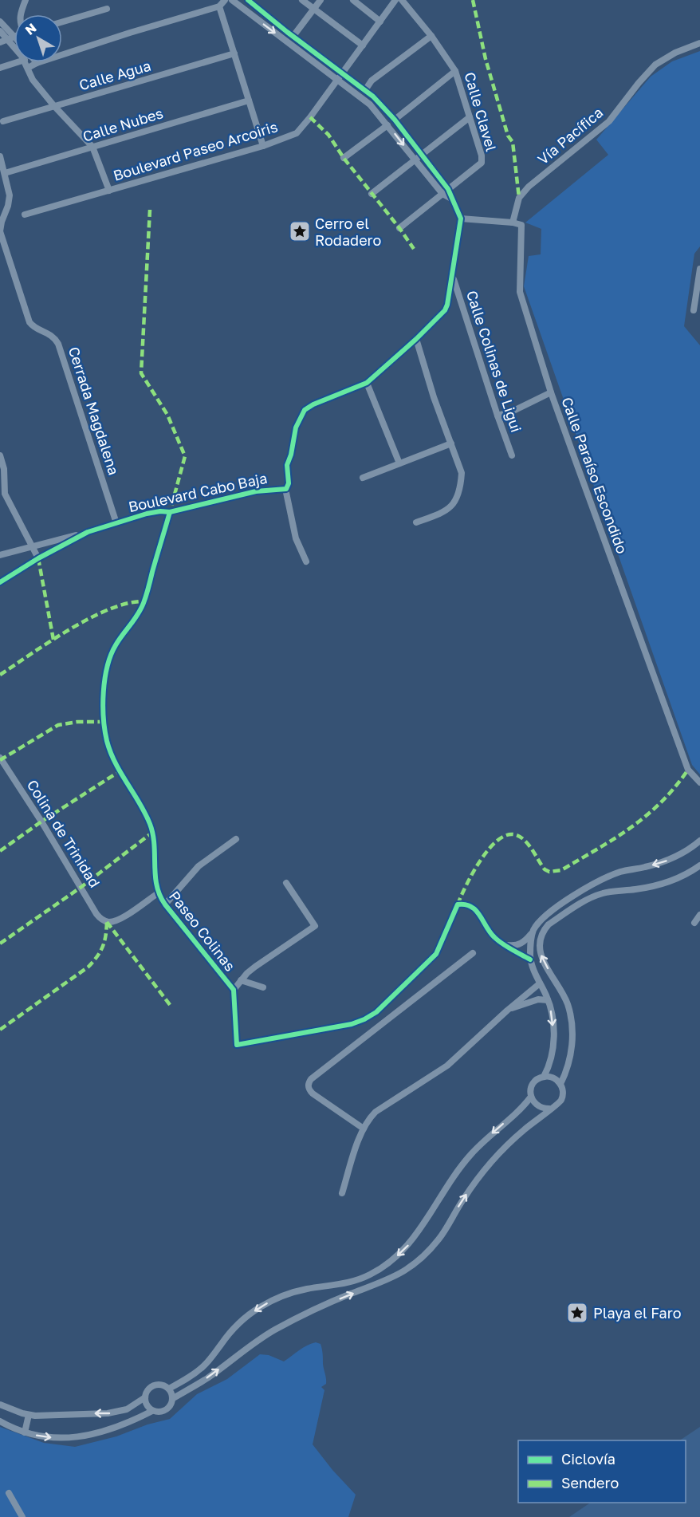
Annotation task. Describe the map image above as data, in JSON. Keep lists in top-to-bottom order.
{
  "streets": {
    "street": [
      "Calle Agua",
      "Calle Clavel",
      "Calle Nubes",
      "Vía Pacífica",
      "Boulevard Paseo Arcoiris",
      "Calle Colinas de Ligui",
      "Cerrada Magdalena",
      "Calle Paraíso Escondido",
      "Boulevard Cabo Baja",
      "Colina de Trinidad",
      "Paseo Colinas"
    ]
  },
  "crossings": [
    ["Calle Nubes", "Cerrada Magdalena"],
    ["Vía Pacífica", "Calle Paraíso Escondido"],
    ["Calle Colinas de Ligui", "Boulevard Cabo Baja"],
    ["Cerrada Magdalena", "Boulevard Cabo Baja"],
    ["Boulevard Cabo Baja", "Paseo Colinas"],
    ["Colina de Trinidad", "Paseo Colinas"]
  ],
  "places": {
    "place": ["Cerro el Rodadero", "Playa el Faro"]
  },
  "legend": ["Ciclovía", "Sendero"],
  "north": "top left"
}
